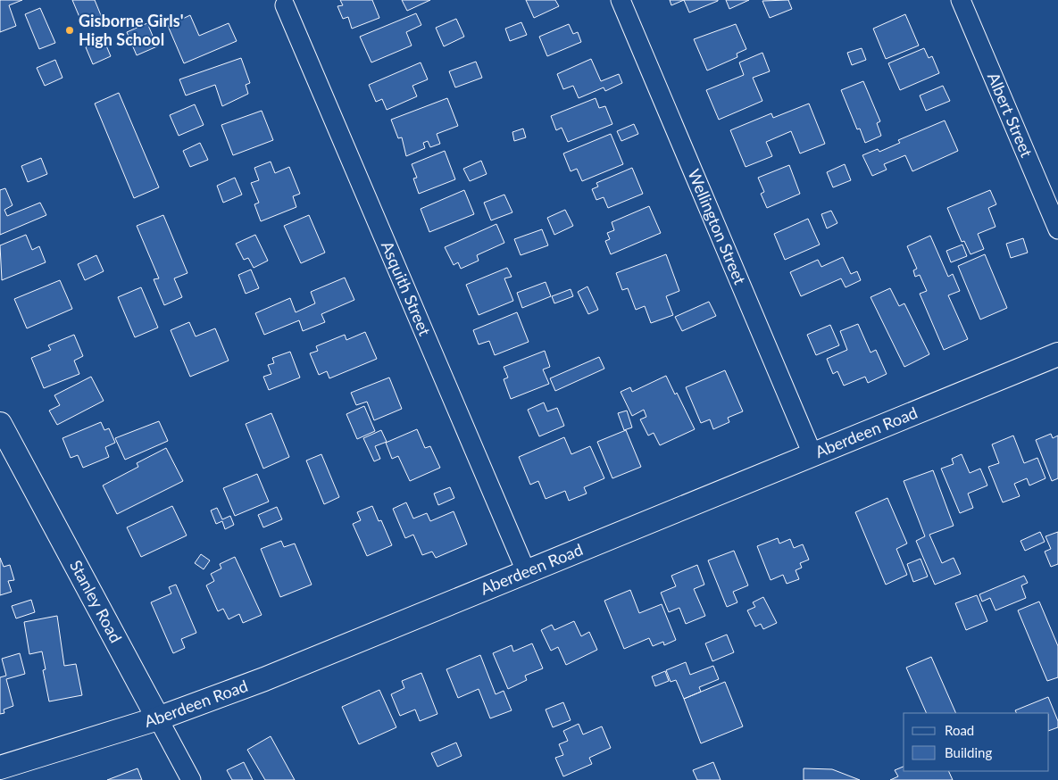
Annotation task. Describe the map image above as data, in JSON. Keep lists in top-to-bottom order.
{
  "streets": {
    "street": [
      "Albert Street",
      "Wellington Street",
      "Asquith Street",
      "Aberdeen Road",
      "Stanley Road"
    ]
  },
  "crossings": [
    ["Wellington Street", "Aberdeen Road"],
    ["Asquith Street", "Aberdeen Road"],
    ["Aberdeen Road", "Stanley Road"]
  ],
  "places": ["Gisborne Girls' High School"],
  "legend": ["Road", "Building"]
}
